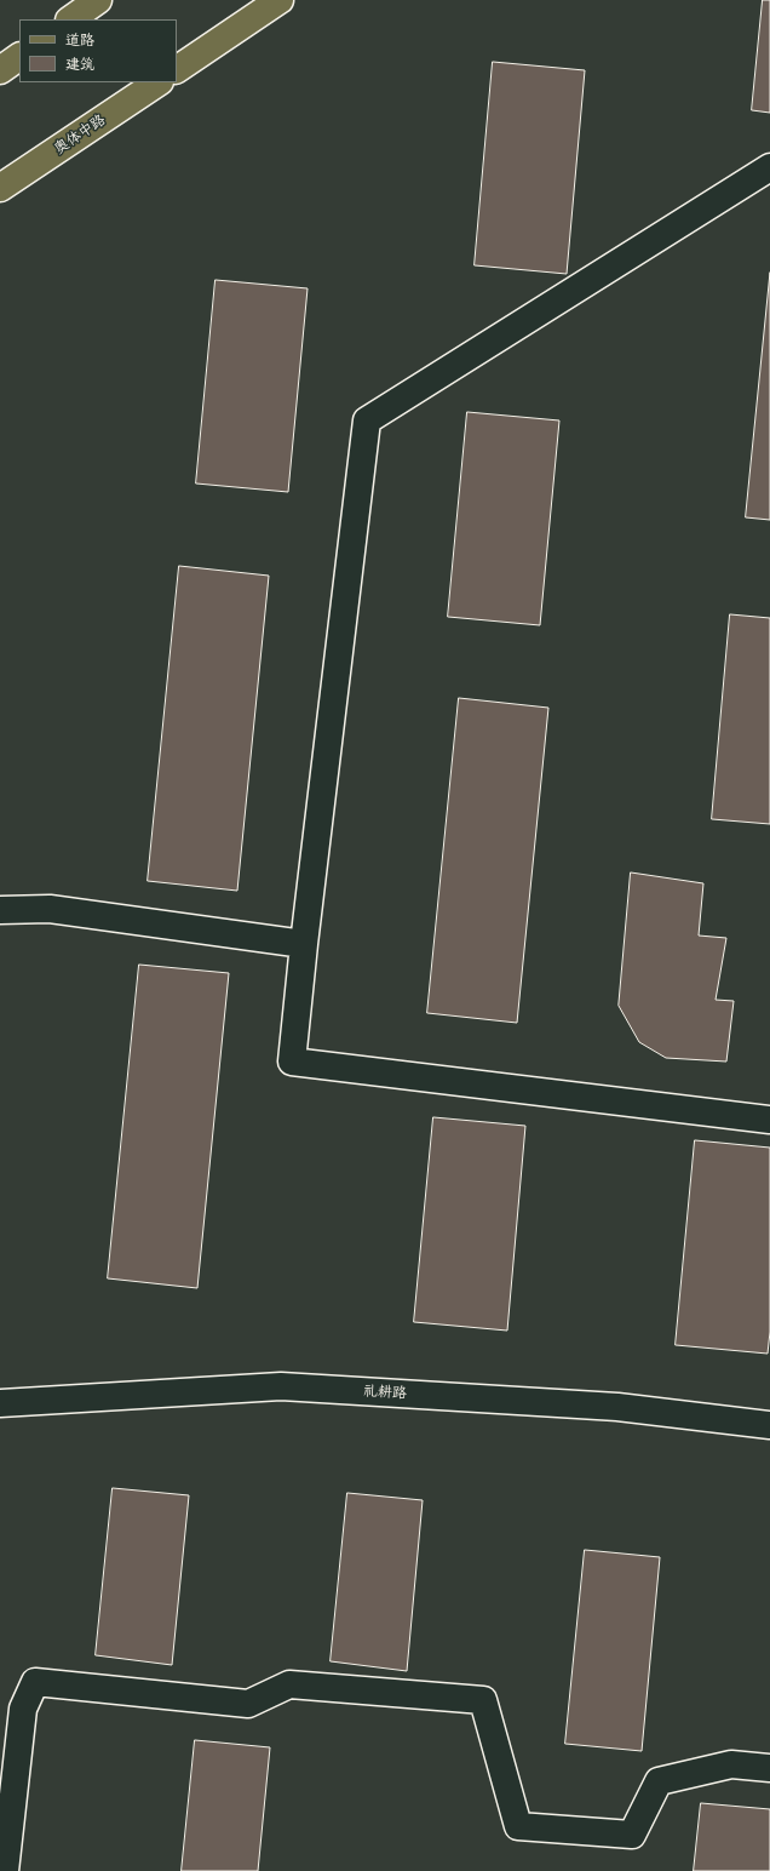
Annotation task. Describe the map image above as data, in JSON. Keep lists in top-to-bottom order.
{
  "streets": {
    "main road": ["奥体中路"],
    "street": ["礼耕路"]
  },
  "legend": ["道路", "建筑"]
}
